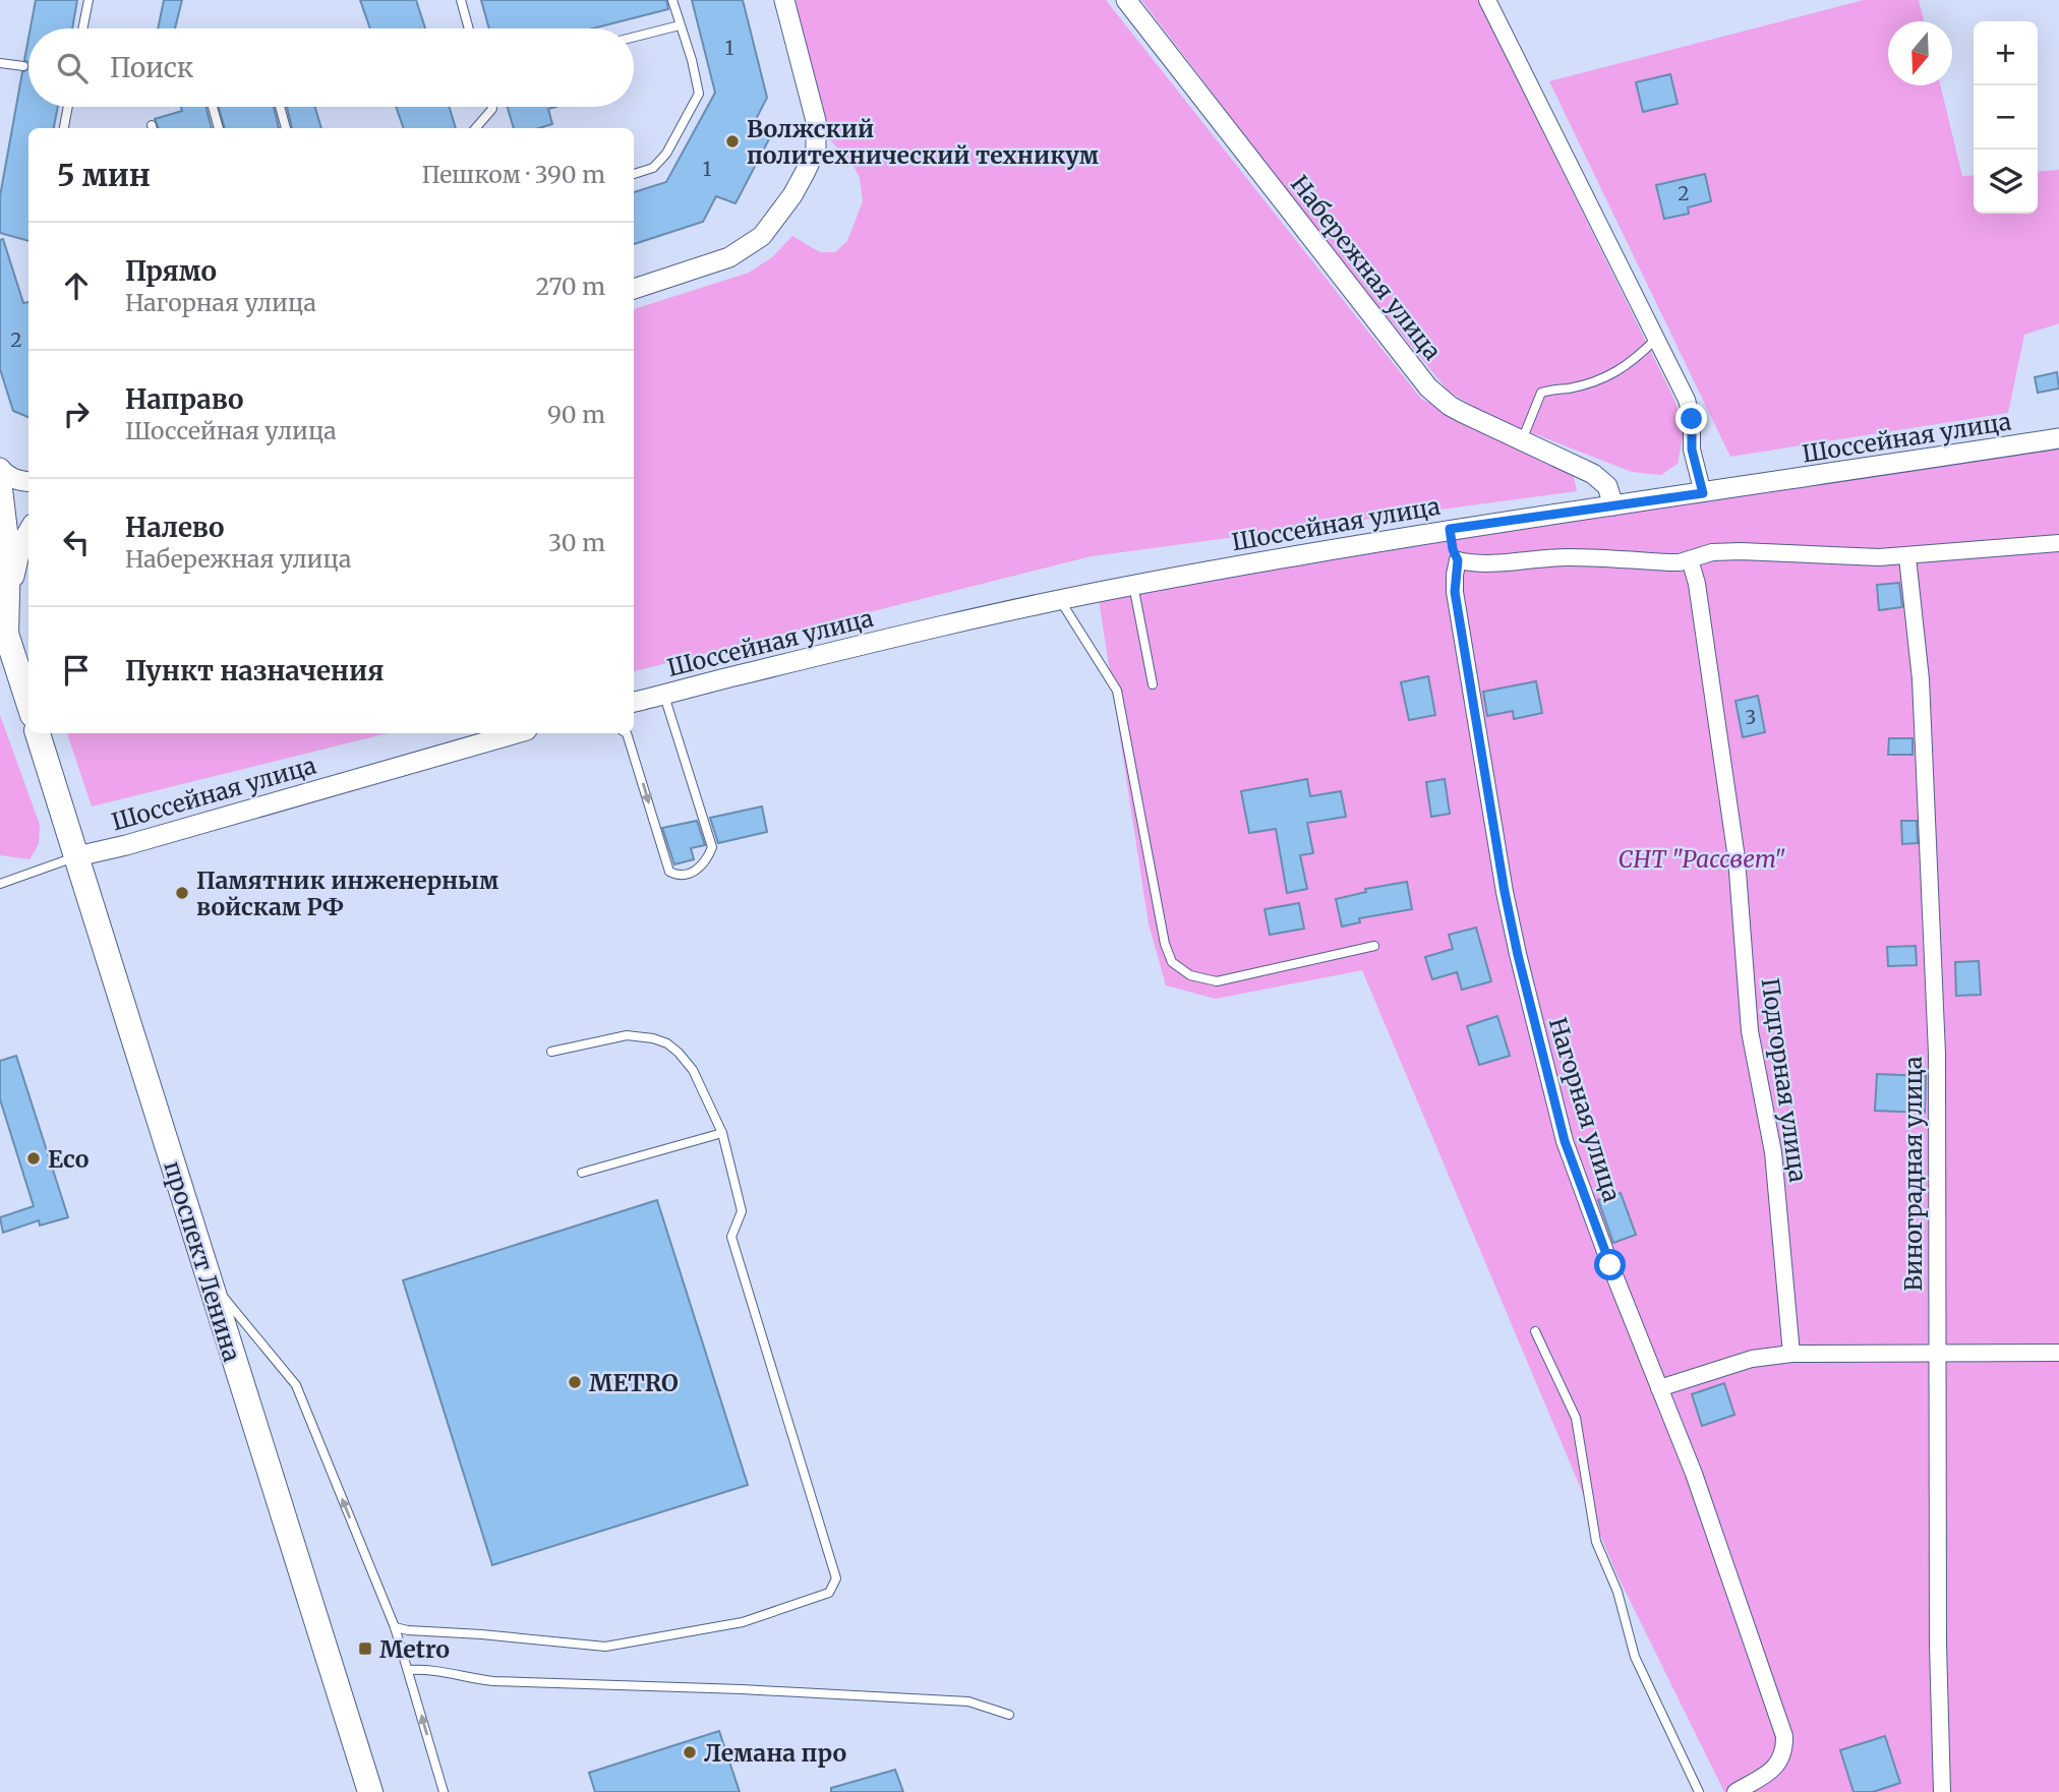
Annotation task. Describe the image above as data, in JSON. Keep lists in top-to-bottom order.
{
  "streets": {
    "main road": ["проспект Ленина"],
    "street": [
      "Набережная улица",
      "Шоссейная улица",
      "Подгорная улица",
      "Нагорная улица",
      "Виноградная улица"
    ]
  },
  "crossings": [
    ["Набережная улица", "Шоссейная улица"],
    ["Шоссейная улица", "Нагорная улица"],
    ["Шоссейная улица", "проспект Ленина"]
  ],
  "parks": ["СНТ \"Рассвет\""],
  "places": {
    "other": [
      "Волжский политехнический техникум",
      "Памятник инженерным войскам РФ",
      "Eco",
      "METRO",
      "Лемана про"
    ],
    "transit": ["Metro"]
  },
  "house_numbers": [
    "1",
    "1",
    "2",
    "2",
    "3"
  ],
  "north": "bottom",
  "page": {
    "map_buttons": ["+", "−"],
    "search": "Поиск",
    "heading": ["5 мин", "Пешком · 390 m"],
    "list": [
      ["Прямо", "Нагорная улица", "270 m"],
      ["Направо", "Шоссейная улица", "90 m"],
      ["Налево", "Набережная улица", "30 m"],
      "Пункт назначения"
    ]
  }
}
